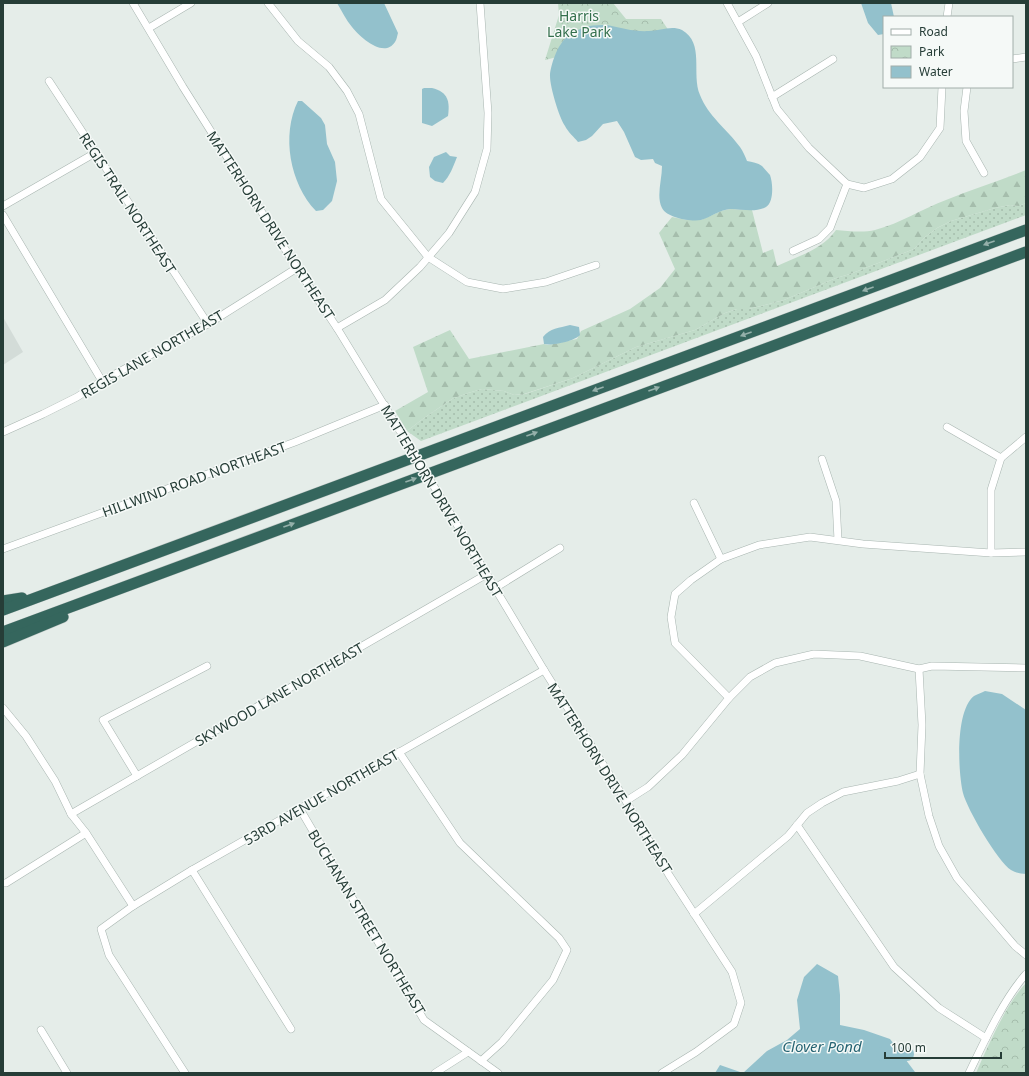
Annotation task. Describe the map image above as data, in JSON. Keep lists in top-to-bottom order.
{
  "streets": {
    "street": [
      "REGIS TRAIL NORTHEAST",
      "MATTERHORN DRIVE NORTHEAST",
      "REGIS LANE NORTHEAST",
      "HILLWIND ROAD NORTHEAST",
      "SKYWOOD LANE NORTHEAST",
      "53RD AVENUE NORTHEAST",
      "BUCHANAN STREET NORTHEAST"
    ]
  },
  "crossings": [
    ["REGIS TRAIL NORTHEAST", "REGIS LANE NORTHEAST"],
    ["MATTERHORN DRIVE NORTHEAST", "REGIS LANE NORTHEAST"],
    ["MATTERHORN DRIVE NORTHEAST", "HILLWIND ROAD NORTHEAST"],
    ["MATTERHORN DRIVE NORTHEAST", "SKYWOOD LANE NORTHEAST"],
    ["MATTERHORN DRIVE NORTHEAST", "53RD AVENUE NORTHEAST"],
    ["53RD AVENUE NORTHEAST", "BUCHANAN STREET NORTHEAST"]
  ],
  "water": ["Clover Pond"],
  "parks": ["Harris Lake Park"],
  "legend": ["Road", "Park", "Water"],
  "scale_bar": "100 m"
}
